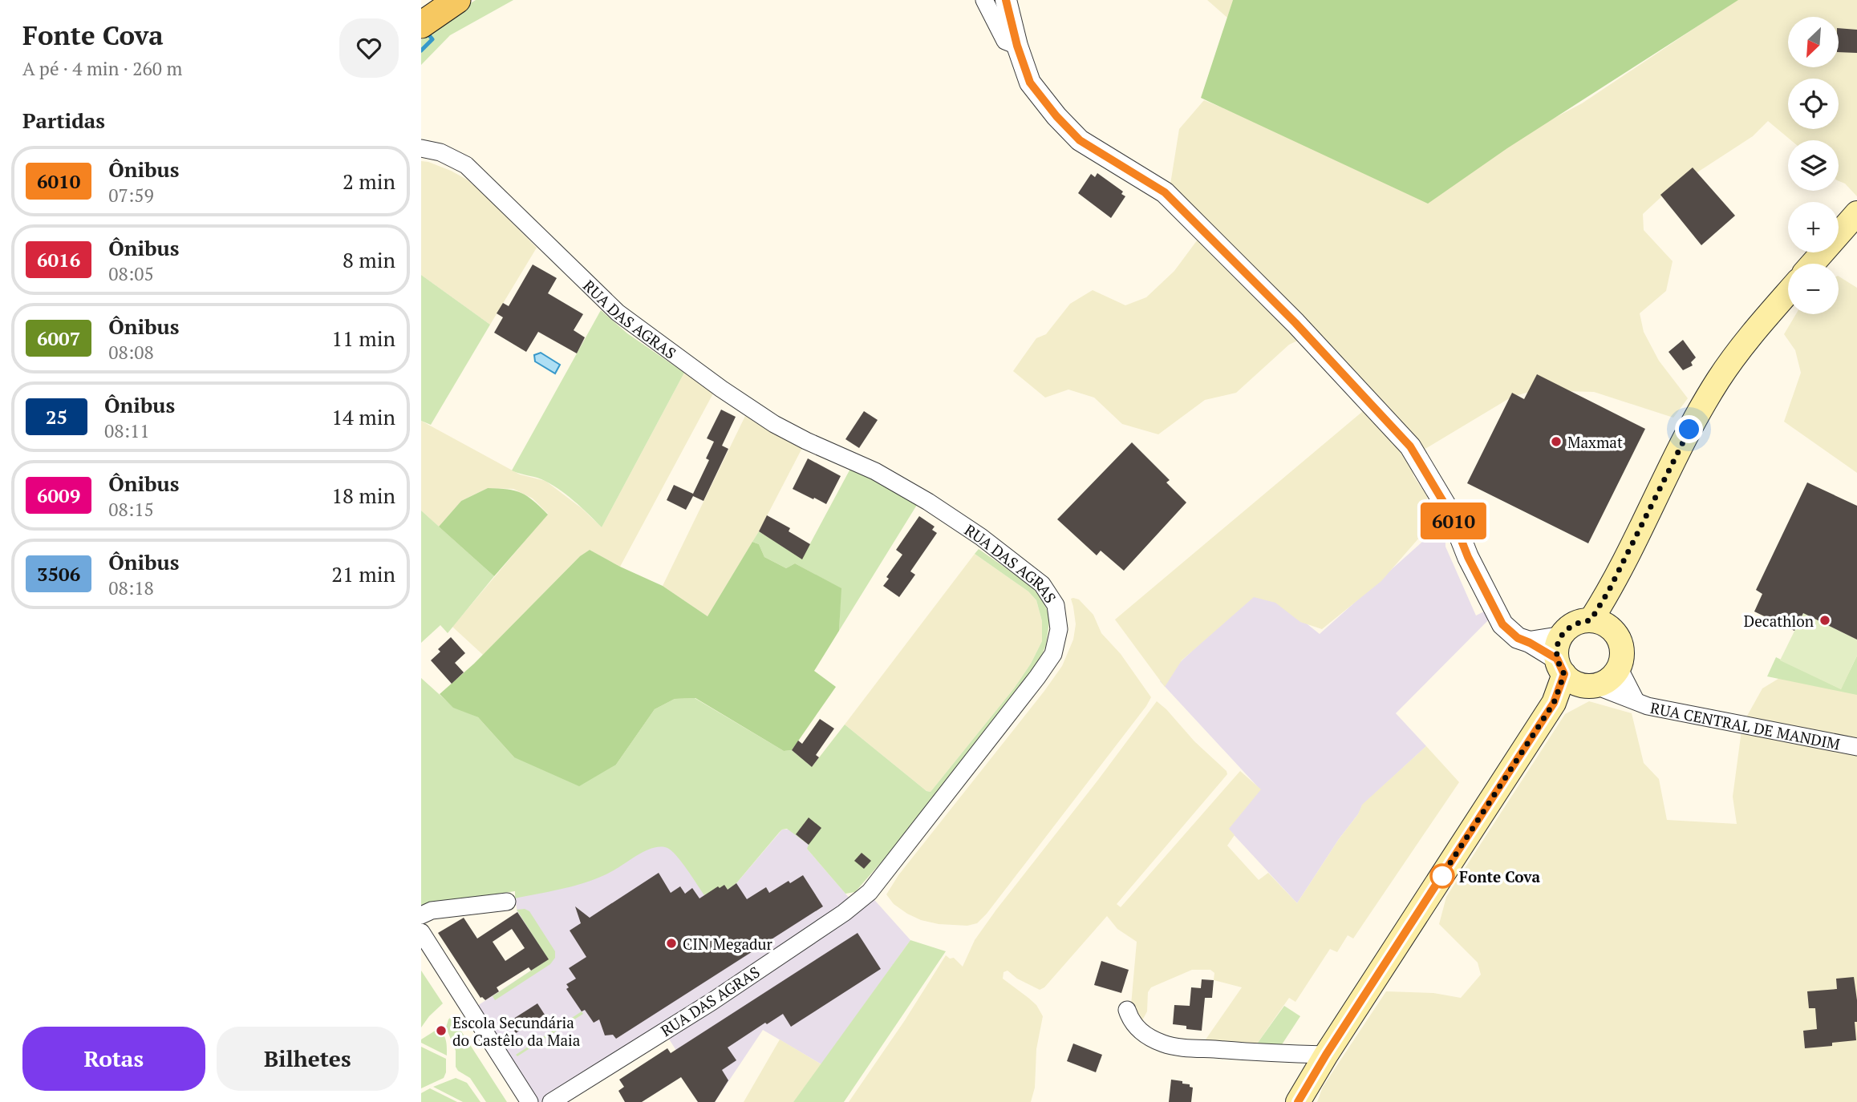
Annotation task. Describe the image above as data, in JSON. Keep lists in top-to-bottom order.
{
  "streets": {
    "street": ["RUA DAS AGRAS", "RUA CENTRAL DE MANDIM"]
  },
  "places": [
    "Maxmat",
    "Decathlon",
    "Fonte Cova",
    "CIN Megadur",
    "Escola Secundária do Castêlo da Maia"
  ],
  "lines": ["bus line 6010"],
  "north": "bottom left",
  "page": {
    "heading": [
      ["Fonte Cova", "A pé · 4 min · 260 m"],
      "Partidas"
    ],
    "on_map": "6010",
    "map_buttons": ["+", "−"],
    "list": [
      {
        "mark": "6010",
        "name": "Ônibus",
        "note": "07:59",
        "value": "2 min"
      },
      {
        "mark": "6016",
        "name": "Ônibus",
        "note": "08:05",
        "value": "8 min"
      },
      {
        "mark": "6007",
        "name": "Ônibus",
        "note": "08:08",
        "value": "11 min"
      },
      {
        "mark": "25",
        "name": "Ônibus",
        "note": "08:11",
        "value": "14 min"
      },
      {
        "mark": "6009",
        "name": "Ônibus",
        "note": "08:15",
        "value": "18 min"
      },
      {
        "mark": "3506",
        "name": "Ônibus",
        "note": "08:18",
        "value": "21 min"
      }
    ],
    "buttons": ["Rotas", "Bilhetes"]
  }
}
